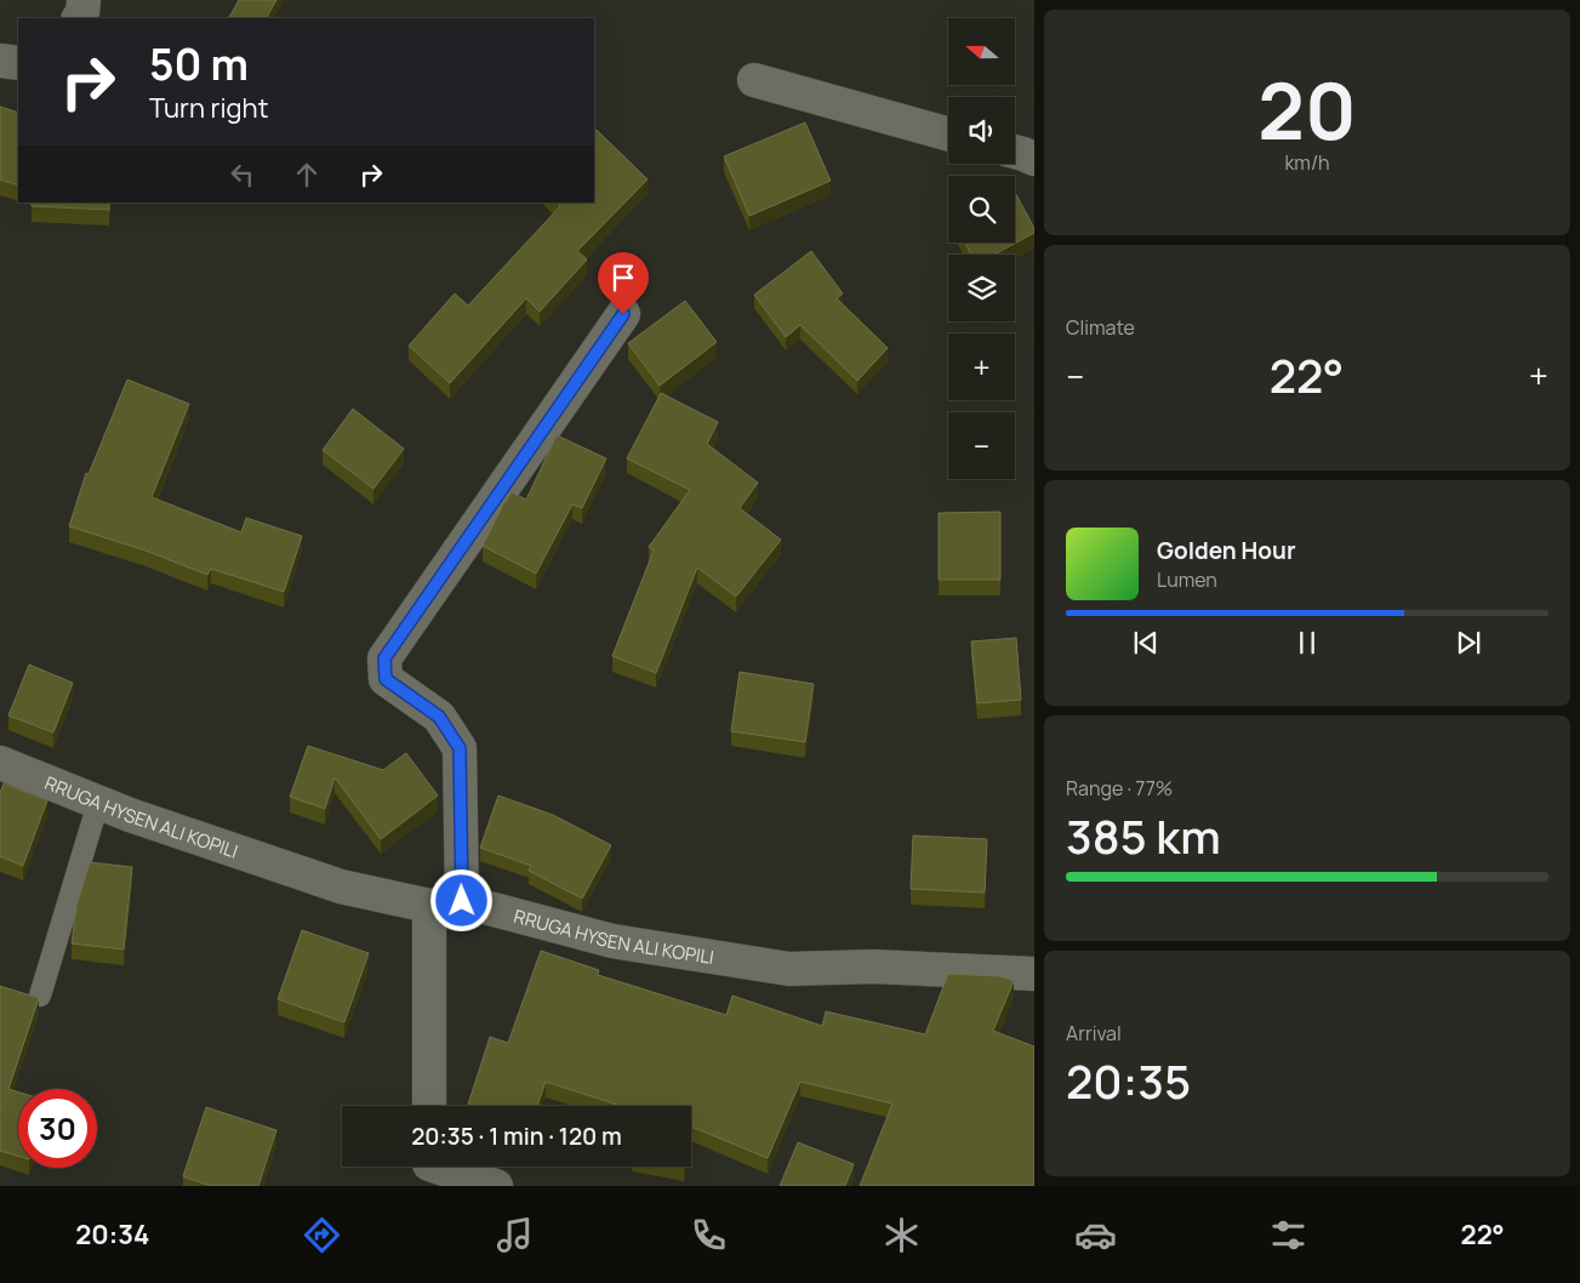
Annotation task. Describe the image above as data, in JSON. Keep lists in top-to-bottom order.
{
  "streets": {
    "street": ["RRUGA HYSEN ALI KOPILI"]
  },
  "north": "left",
  "page": {
    "tile": [
      ["20", "km/h"],
      "Climate",
      ["Range · 77%", "385 km"],
      ["Arrival", "20:35"]
    ],
    "map_buttons": ["+", "−"],
    "turn": ["50 m", "Turn right"],
    "heat": ["−", "22°", "+"],
    "song": ["Golden Hour", "Lumen"],
    "limit": "30",
    "trip": "20:35 · 1 min · 120 m",
    "tabs": ["20:34", "22°"]
  }
}
